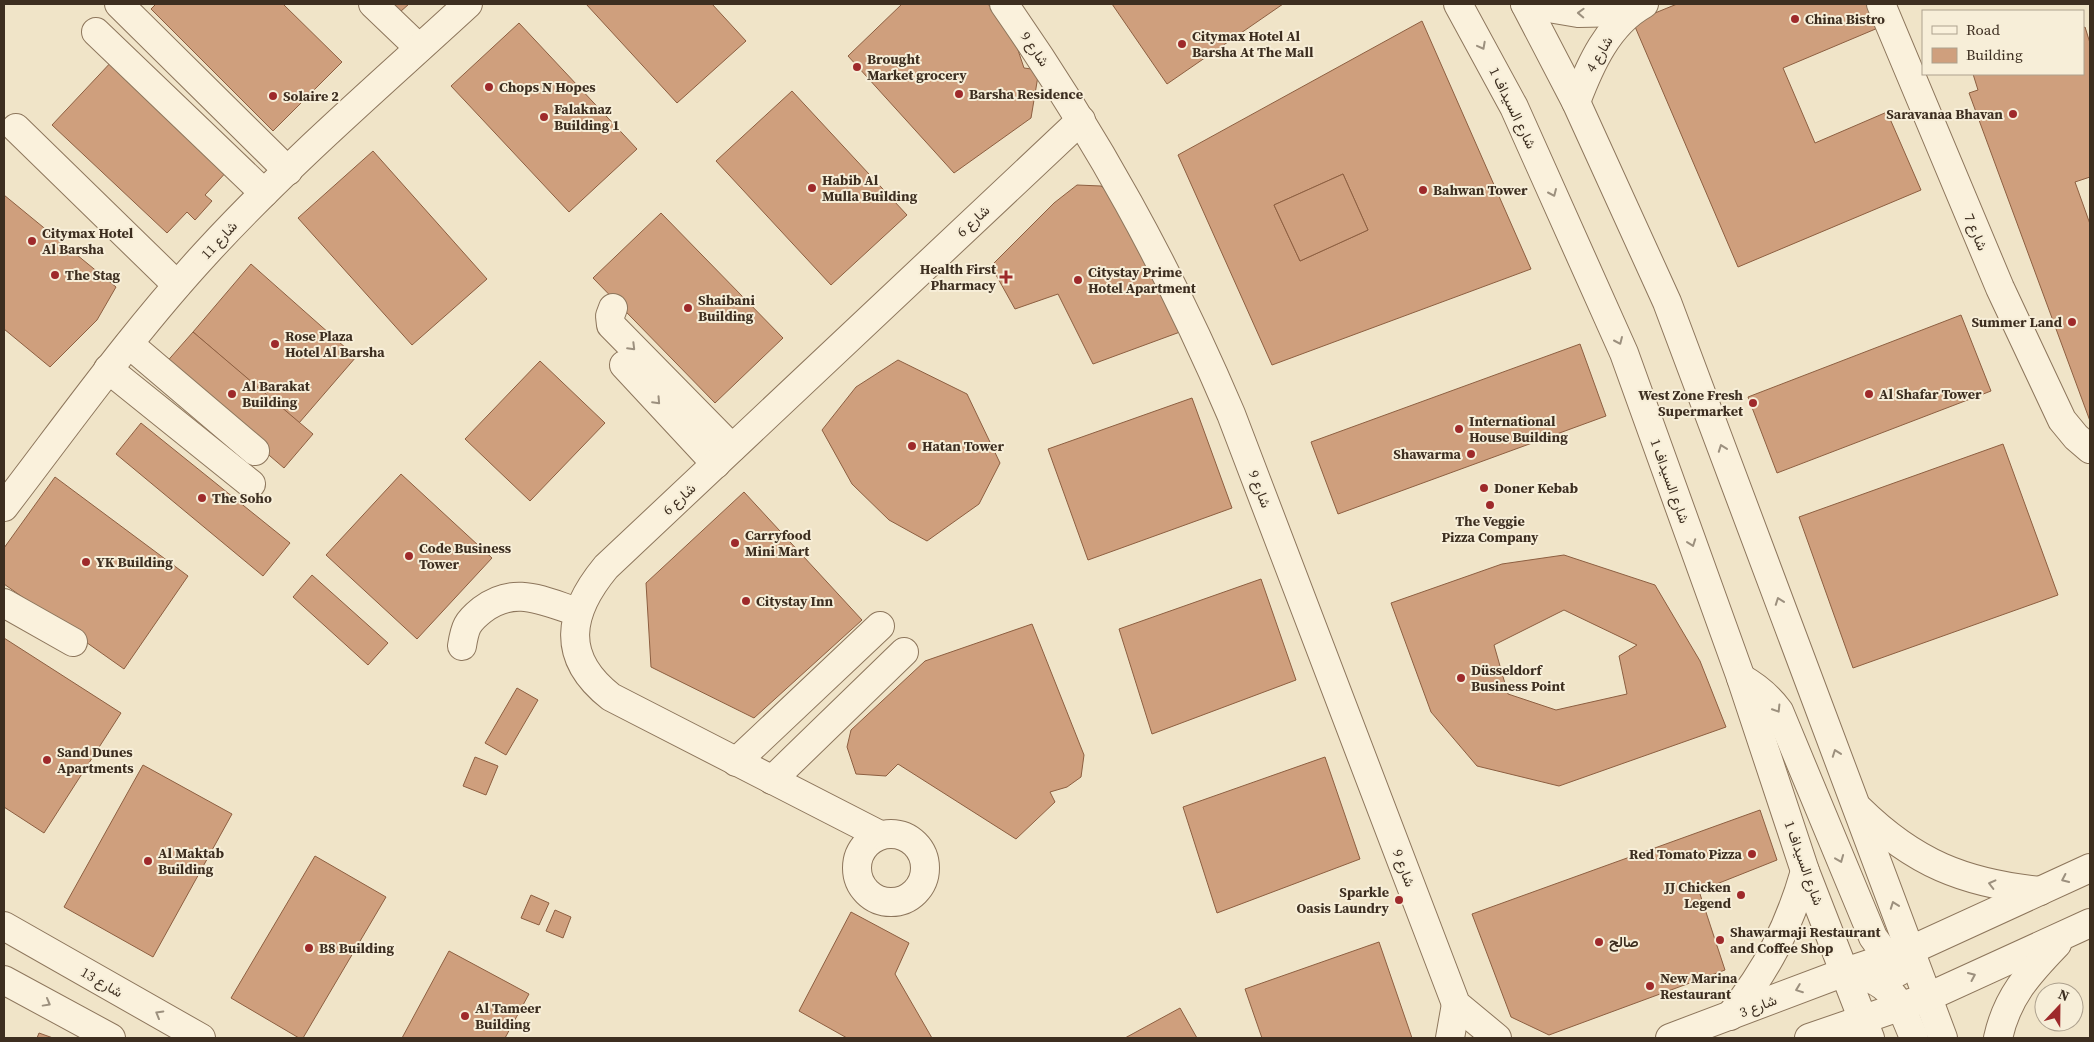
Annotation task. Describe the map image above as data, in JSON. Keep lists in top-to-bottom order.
{
  "streets": {
    "street": [
      "شارع 9",
      "شارع 4",
      "شارع السيداف 1",
      "شارع 6",
      "شارع 7",
      "شارع 11",
      "شارع 13",
      "شارع 3"
    ]
  },
  "crossings": [
    ["شارع 9", "شارع 6"],
    ["شارع السيداف 1", "شارع 3"]
  ],
  "one_way": ["شارع 4"],
  "places": {
    "other": [
      "China Bistro",
      "Citymax Hotel Al Barsha At The Mall",
      "Brought Market grocery",
      "Chops N Hopes",
      "Barsha Residence",
      "Solaire 2",
      "Saravanaa Bhavan",
      "Falaknaz Building 1",
      "Habib Al Mulla Building",
      "Bahwan Tower",
      "Citymax Hotel Al Barsha",
      "The Stag",
      "Citystay Prime Hotel Apartment",
      "Shaibani Building",
      "Summer Land",
      "Rose Plaza Hotel Al Barsha",
      "Al Barakat Building",
      "Al Shafar Tower",
      "West Zone Fresh Supermarket",
      "International House Building",
      "Hatan Tower",
      "Shawarma",
      "Doner Kebab",
      "The Soho",
      "The Veggie Pizza Company",
      "Carryfood Mini Mart",
      "Code Business Tower",
      "YK Building",
      "Citystay Inn",
      "Düsseldorf Business Point",
      "Sand Dunes Apartments",
      "Red Tomato Pizza",
      "Al Maktab Building",
      "JJ Chicken Legend",
      "Sparkle Oasis Laundry",
      "Shawarmaji Restaurant and Coffee Shop",
      "صالح",
      "B8 Building",
      "New Marina Restaurant",
      "Al Tameer Building"
    ],
    "health": ["Health First Pharmacy"]
  },
  "legend": ["Road", "Building"],
  "north": "top"
}
